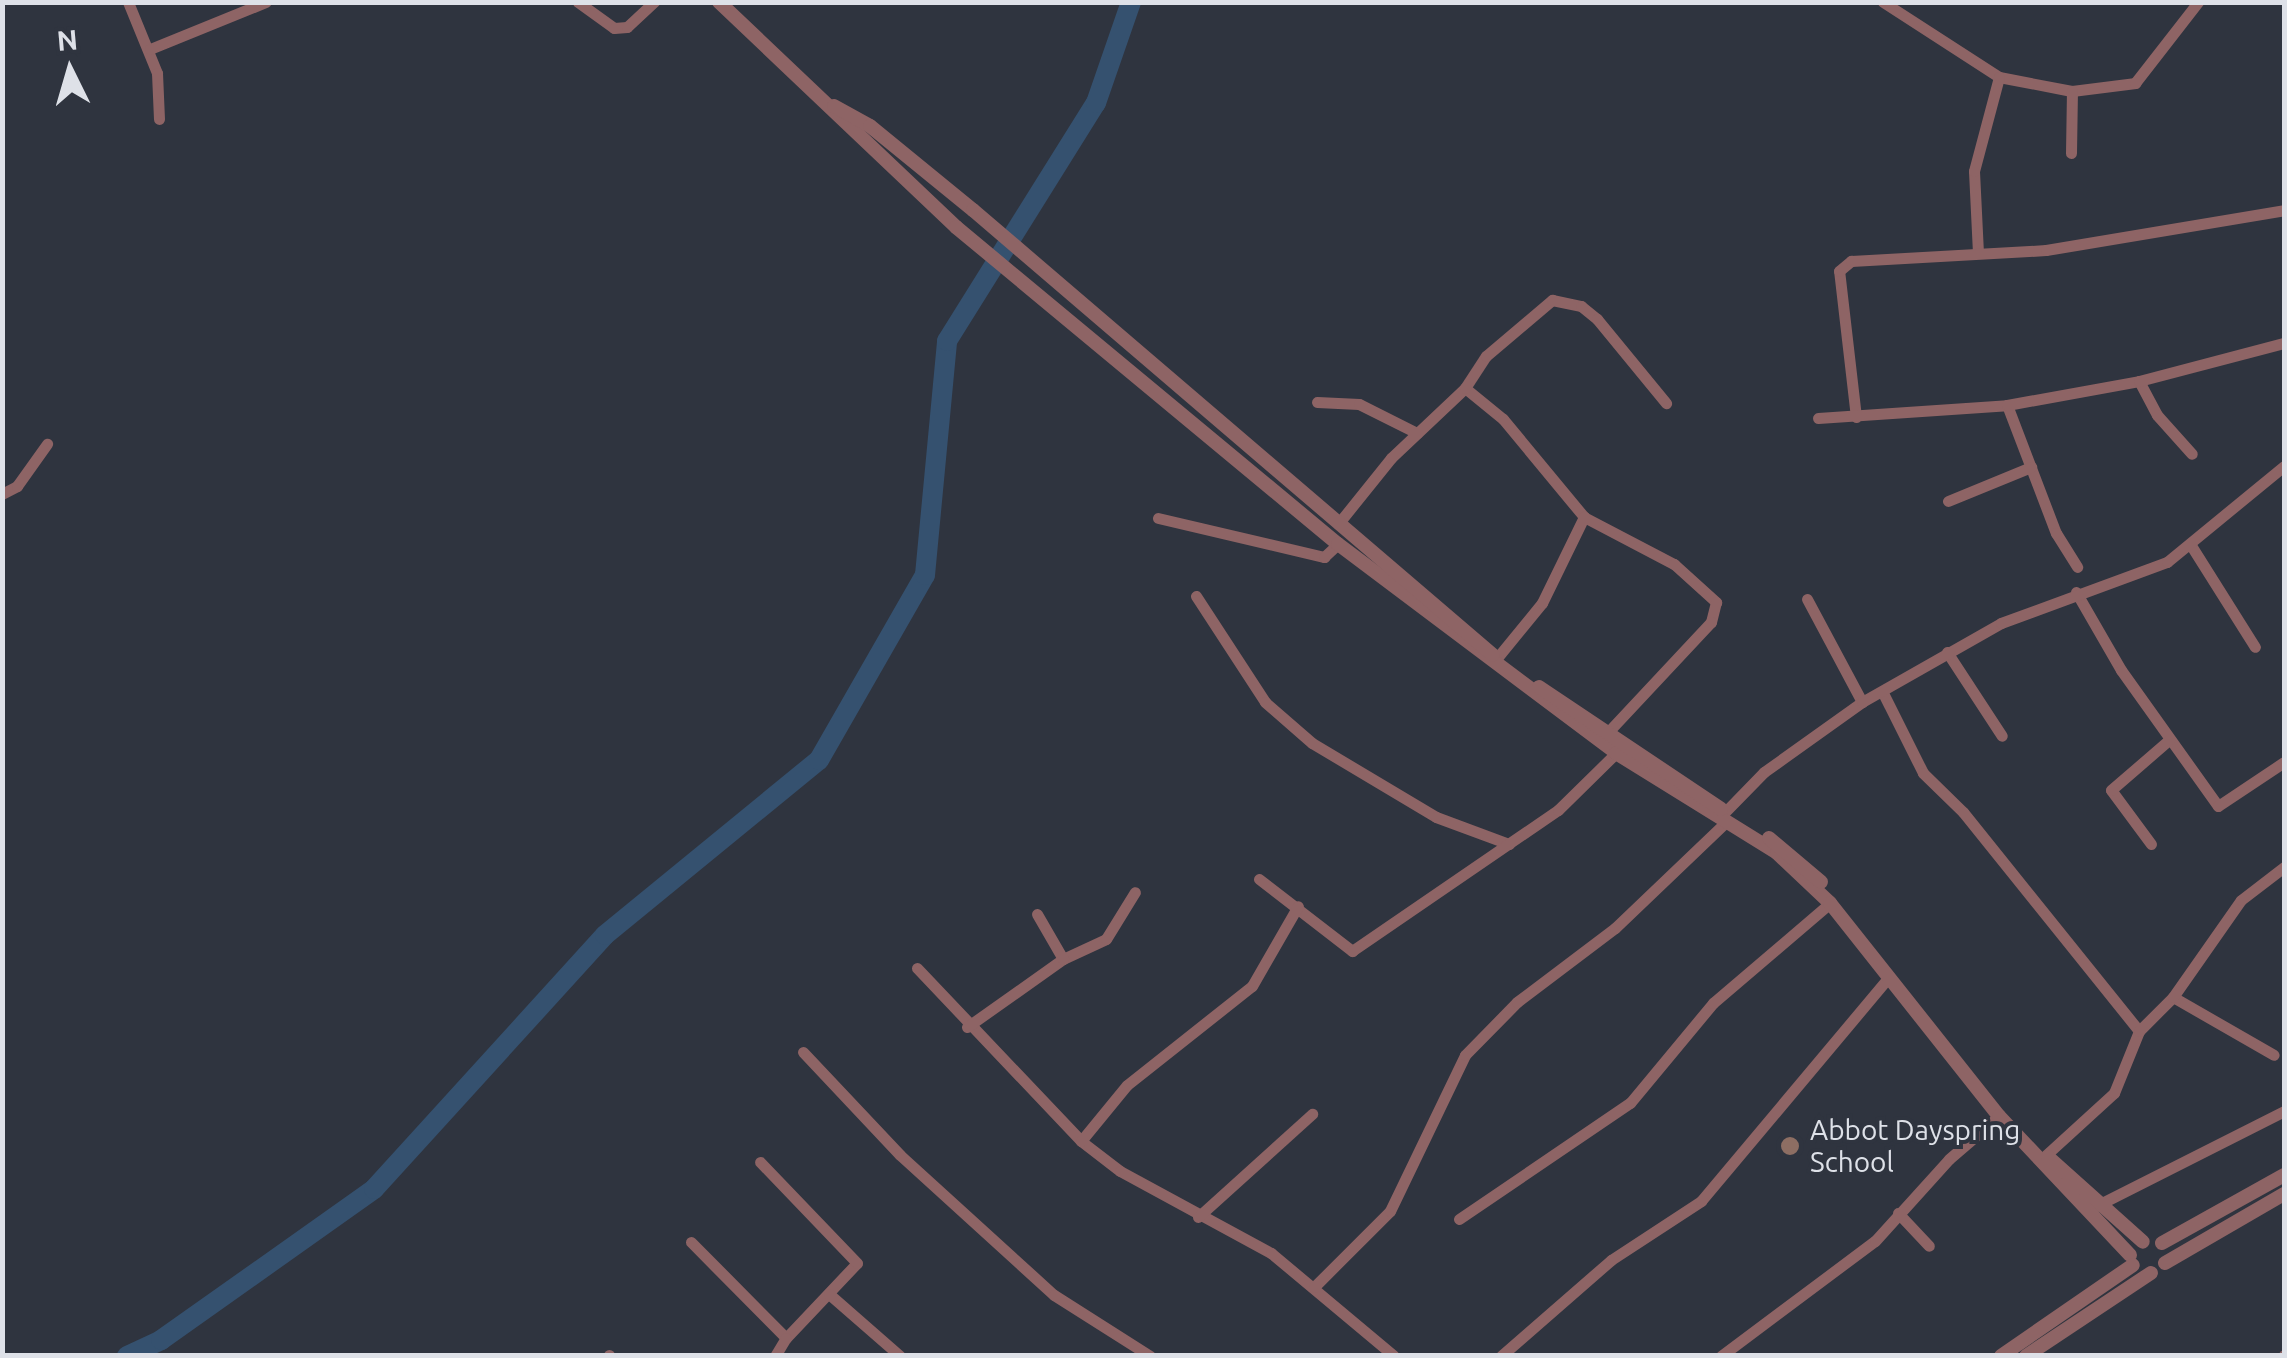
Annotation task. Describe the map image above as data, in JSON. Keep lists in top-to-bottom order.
{
  "places": ["Abbot Dayspring School"],
  "north": "top"
}
